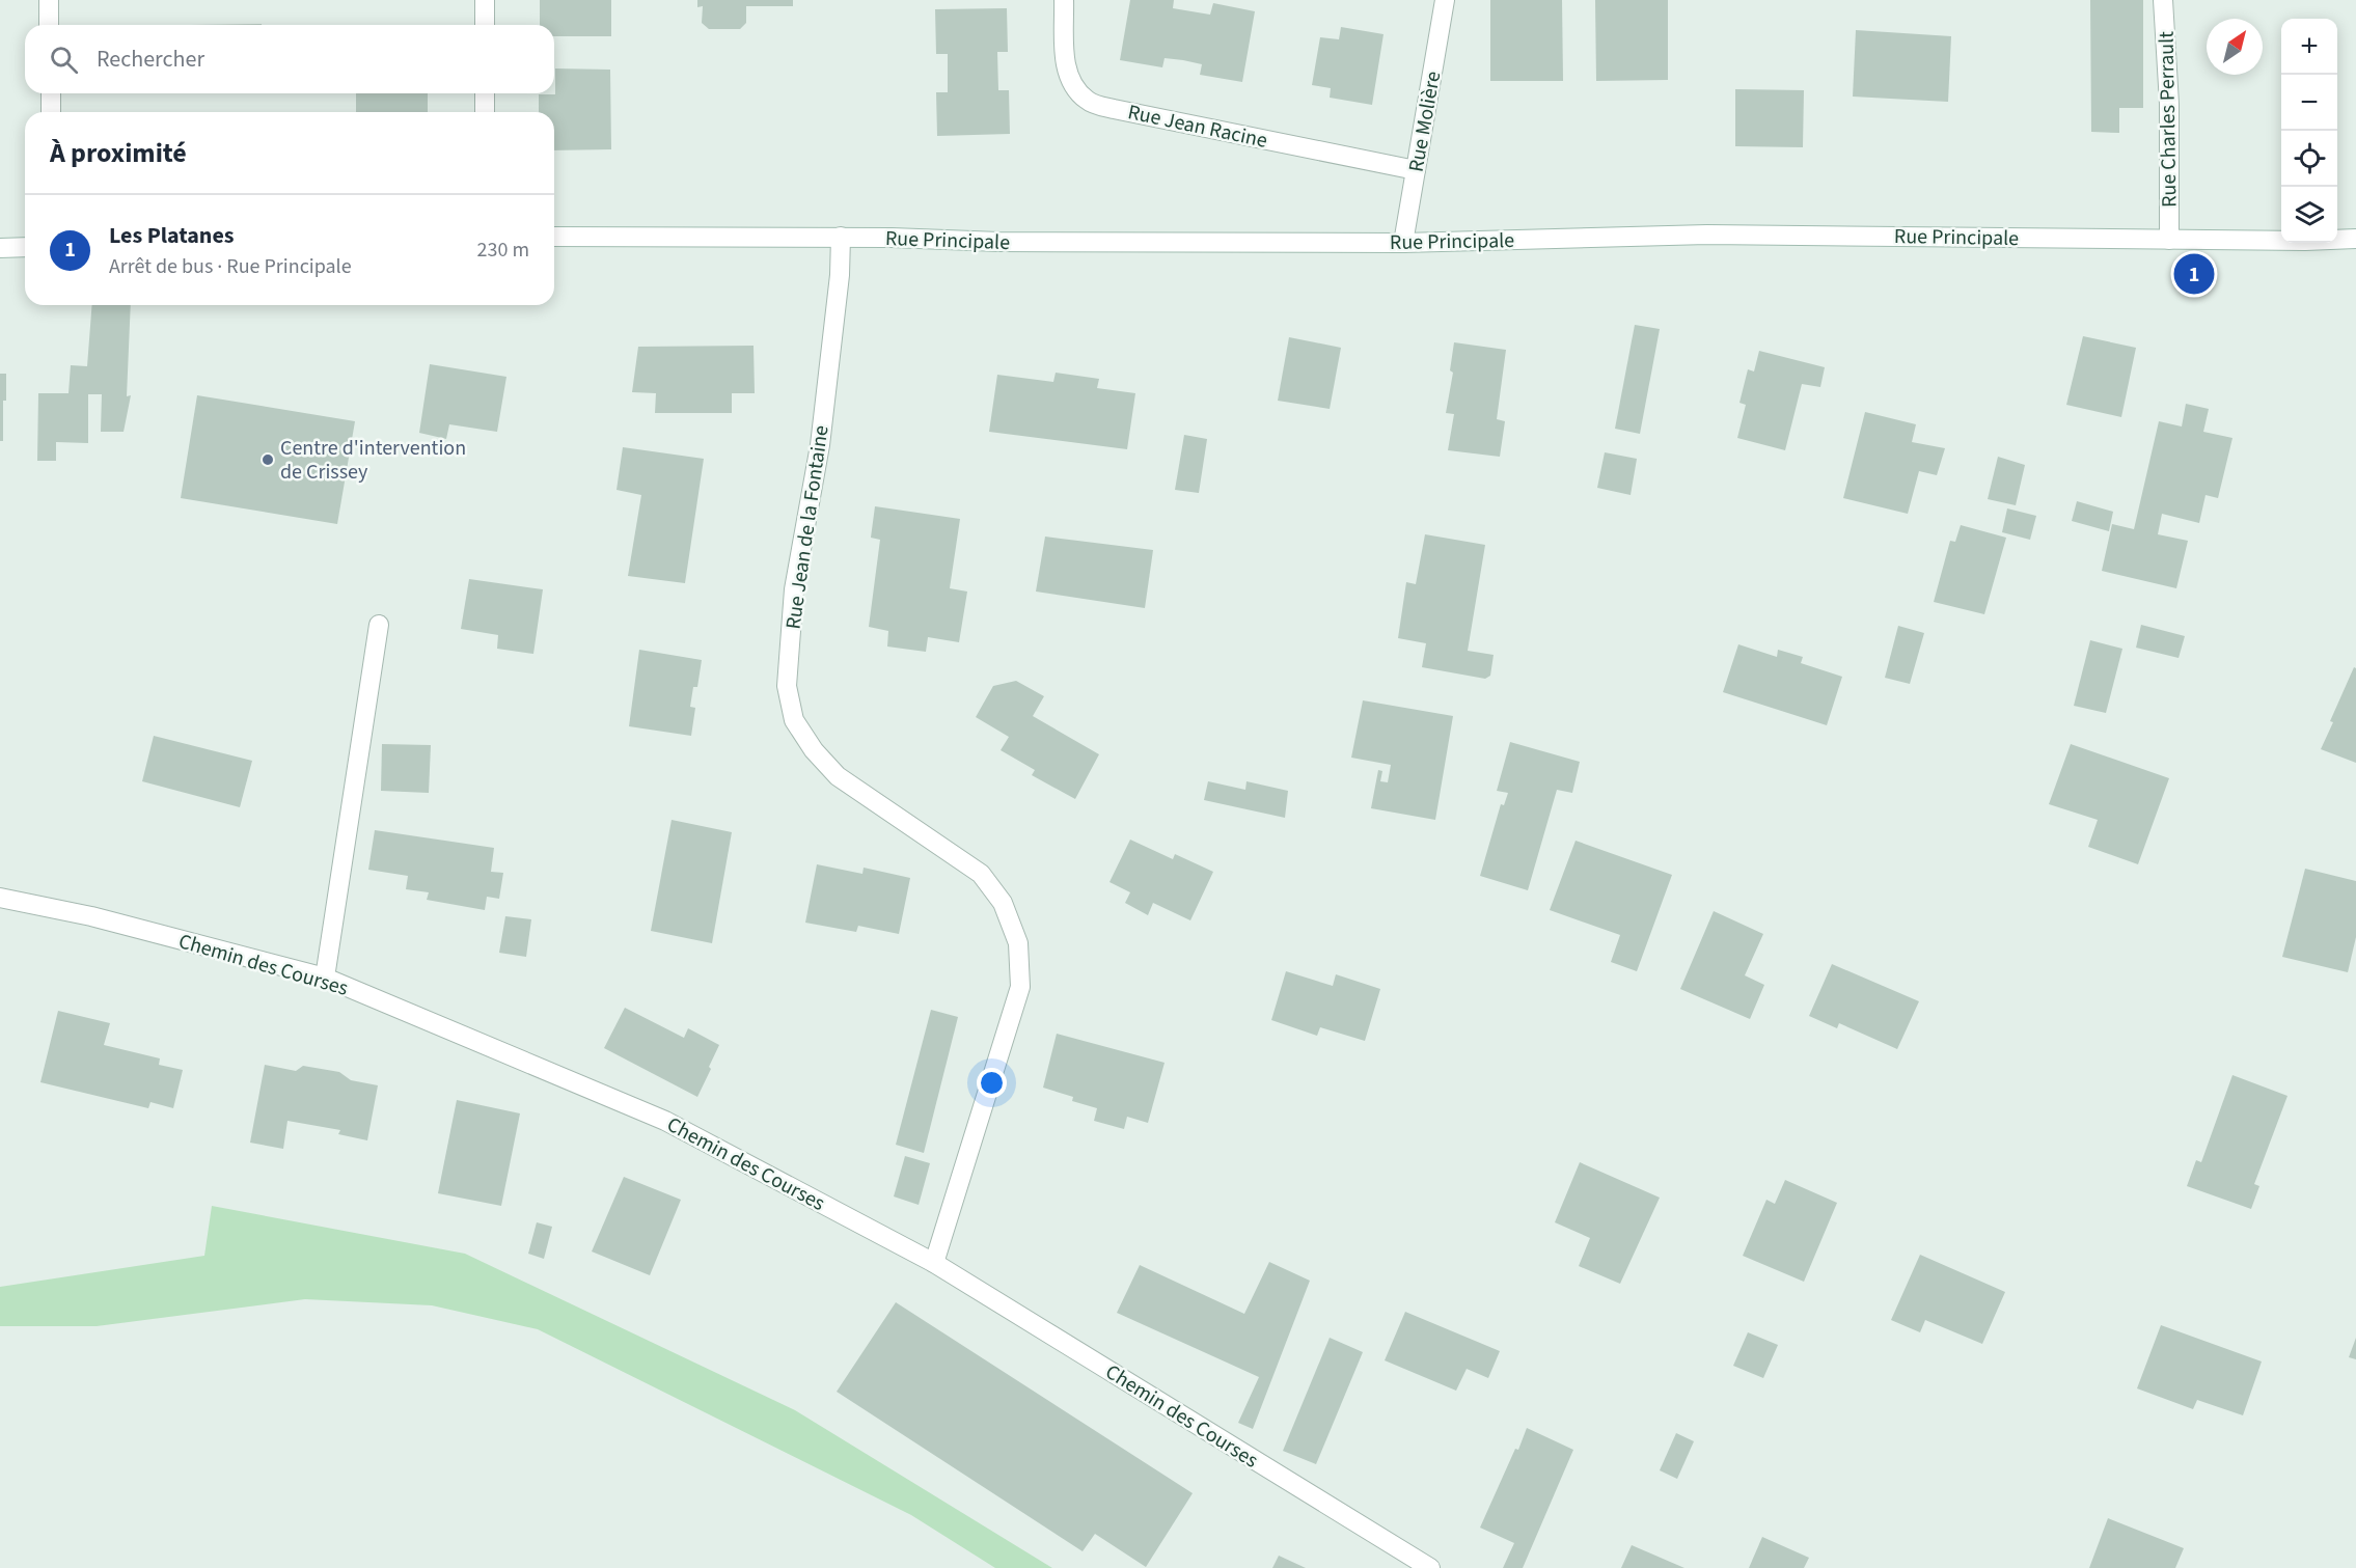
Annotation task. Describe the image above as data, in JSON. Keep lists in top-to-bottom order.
{
  "streets": {
    "street": [
      "Rue Charles Perrault",
      "Rue Molière",
      "Rue Jean Racine",
      "Rue Principale",
      "Rue Jean de la Fontaine",
      "Chemin des Courses"
    ]
  },
  "crossings": [
    ["Rue Charles Perrault", "Rue Principale"],
    ["Rue Molière", "Rue Jean Racine"],
    ["Rue Molière", "Rue Principale"],
    ["Rue Principale", "Rue Jean de la Fontaine"],
    ["Rue Jean de la Fontaine", "Chemin des Courses"]
  ],
  "places": ["Centre d'intervention de Crissey"],
  "north": "top right",
  "page": {
    "map_buttons": ["+", "−"],
    "search": "Rechercher",
    "heading": "À proximité",
    "list": [
      {
        "mark": "1",
        "name": "Les Platanes",
        "note": "Arrêt de bus · Rue Principale",
        "value": "230 m"
      }
    ],
    "pins": "1"
  }
}
